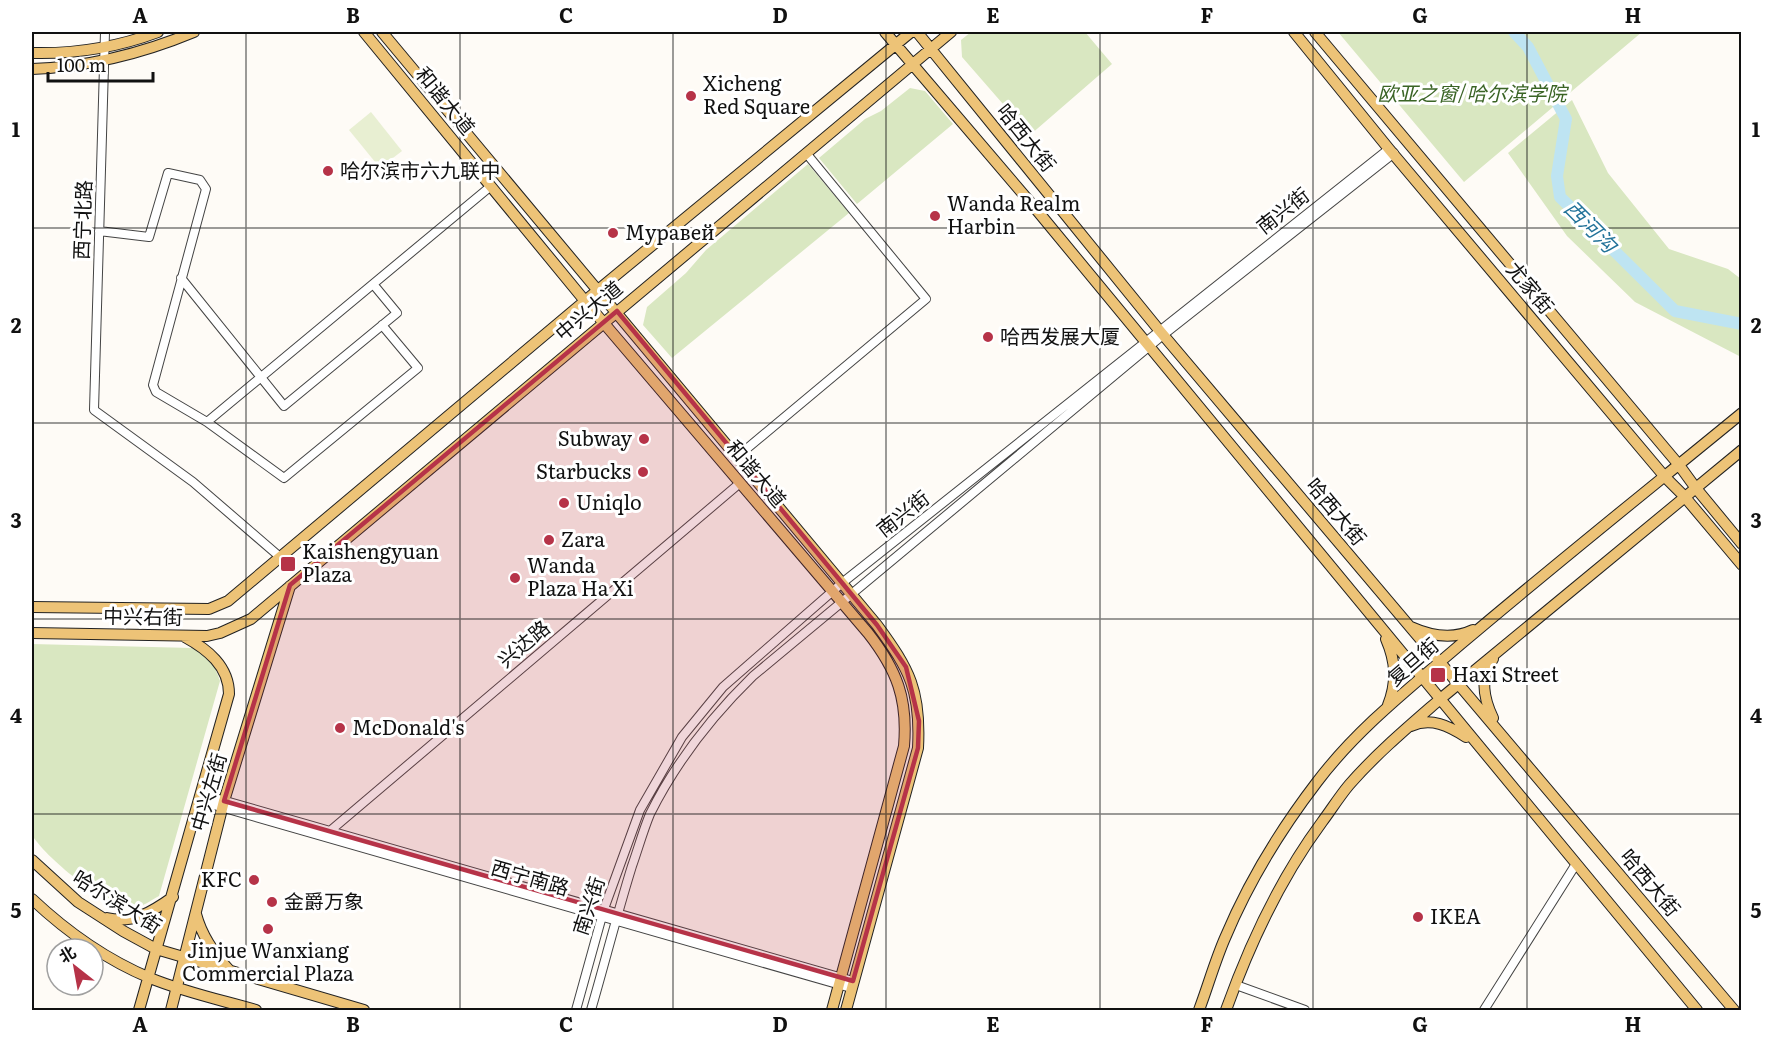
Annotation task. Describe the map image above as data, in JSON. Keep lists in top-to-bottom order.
{
  "streets": {
    "main road": [
      "和谐大道",
      "哈西大街",
      "尤家街",
      "中兴大道",
      "中兴右街",
      "复旦街",
      "中兴左街",
      "哈尔滨大街"
    ],
    "street": [
      "南兴街",
      "西宁北路",
      "兴达路",
      "西宁南路"
    ]
  },
  "crossings": [
    ["和谐大道", "南兴街"],
    ["和谐大道", "中兴大道"],
    ["和谐大道", "兴达路"],
    ["和谐大道", "西宁南路"],
    ["哈西大街", "南兴街"],
    ["哈西大街", "中兴大道"],
    ["哈西大街", "复旦街"],
    ["南兴街", "尤家街"],
    ["南兴街", "西宁南路"],
    ["西宁北路", "中兴大道"],
    ["尤家街", "复旦街"],
    ["中兴大道", "中兴右街"],
    ["中兴大道", "中兴左街"],
    ["中兴右街", "中兴左街"],
    ["兴达路", "西宁南路"],
    ["中兴左街", "西宁南路"],
    ["中兴左街", "哈尔滨大街"]
  ],
  "water": ["西河沟"],
  "parks": ["欧亚之窗/哈尔滨学院"],
  "places": {
    "other": [
      "Xicheng Red Square",
      "哈尔滨市六九联中",
      "Wanda Realm Harbin",
      "Муравей",
      "哈西发展大厦",
      "Subway",
      "Starbucks",
      "Uniqlo",
      "Zara",
      "Wanda Plaza Ha Xi",
      "McDonald's",
      "KFC",
      "金爵万象",
      "IKEA",
      "Jinjue Wanxiang Commercial Plaza"
    ],
    "transit": ["Kaishengyuan Plaza", "Haxi Street"]
  },
  "scale_bar": "100 m",
  "north": "top left",
  "grid": {
    "columns": [
      "A",
      "B",
      "C",
      "D",
      "E",
      "F",
      "G",
      "H"
    ],
    "rows": [
      "1",
      "2",
      "3",
      "4",
      "5"
    ]
  }
}
